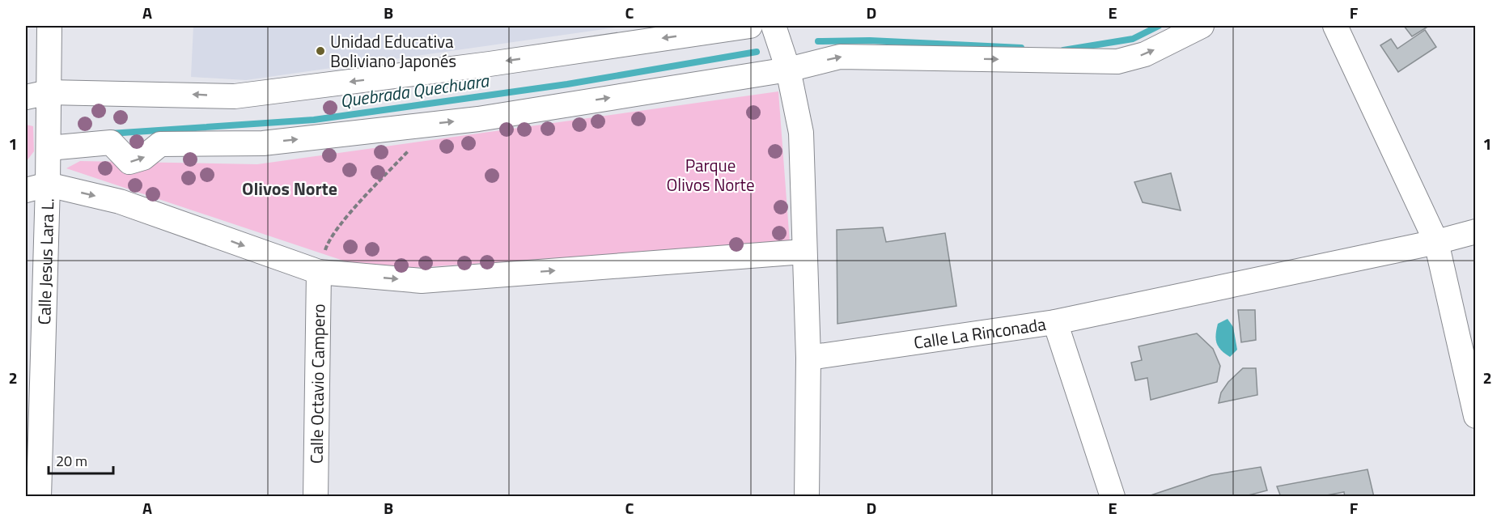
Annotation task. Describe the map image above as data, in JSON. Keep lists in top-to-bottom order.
{
  "streets": {
    "street": ["Calle Jesus Lara L.", "Calle La Rinconada", "Calle Octavio Campero"]
  },
  "districts": ["Olivos Norte"],
  "water": ["Quebrada Quechuara"],
  "parks": ["Parque Olivos Norte"],
  "places": ["Unidad Educativa Boliviano Japonés"],
  "scale_bar": "20 m",
  "grid": {
    "columns": [
      "A",
      "B",
      "C",
      "D",
      "E",
      "F"
    ],
    "rows": ["1", "2"]
  }
}
